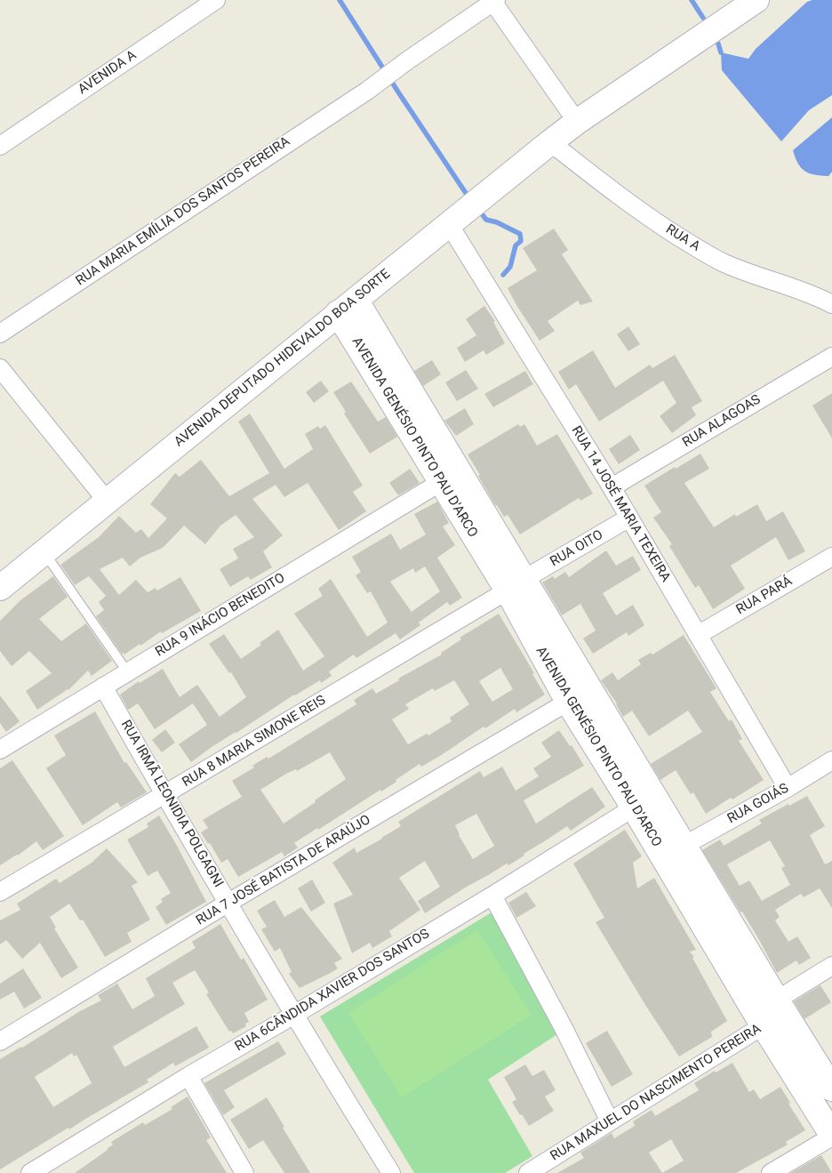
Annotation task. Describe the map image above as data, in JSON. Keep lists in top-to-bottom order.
{
  "streets": {
    "street": [
      "AVENIDA A",
      "RUA MARIA EMÍLIA DOS SANTOS PEREIRA",
      "RUA A",
      "AVENIDA DEPUTADO HIDEVALDO BOA SORTE",
      "RUA ALAGOAS",
      "AVENIDA GENÉSIO PINTO PAU D'ARCO",
      "RUA 14 JOSÉ MARIA TEXEIRA",
      "RUA OITO",
      "RUA PARÁ",
      "RUA 9 INÁCIO BENEDITO",
      "RUA 8 MARIA SIMONE REIS",
      "RUA IRMÃ LEONIDIA POLGAGNI",
      "RUA GOIÁS",
      "RUA 7 JOSÉ BATISTA DE ARAÚJO",
      "RUA 6CÂNDIDA XAVIER DOS SANTOS",
      "RUA MAXUEL DO NASCIMENTO PEREIRA"
    ]
  },
  "crossings": [
    ["RUA MARIA EMÍLIA DOS SANTOS PEREIRA", "RUA A"],
    ["RUA A", "AVENIDA DEPUTADO HIDEVALDO BOA SORTE"],
    ["AVENIDA DEPUTADO HIDEVALDO BOA SORTE", "AVENIDA GENÉSIO PINTO PAU D'ARCO"],
    ["AVENIDA DEPUTADO HIDEVALDO BOA SORTE", "RUA 14 JOSÉ MARIA TEXEIRA"],
    ["RUA ALAGOAS", "RUA 14 JOSÉ MARIA TEXEIRA"],
    ["AVENIDA GENÉSIO PINTO PAU D'ARCO", "RUA OITO"],
    ["AVENIDA GENÉSIO PINTO PAU D'ARCO", "RUA 9 INÁCIO BENEDITO"],
    ["AVENIDA GENÉSIO PINTO PAU D'ARCO", "RUA 8 MARIA SIMONE REIS"],
    ["AVENIDA GENÉSIO PINTO PAU D'ARCO", "RUA GOIÁS"],
    ["AVENIDA GENÉSIO PINTO PAU D'ARCO", "RUA 7 JOSÉ BATISTA DE ARAÚJO"],
    ["AVENIDA GENÉSIO PINTO PAU D'ARCO", "RUA 6CÂNDIDA XAVIER DOS SANTOS"],
    ["AVENIDA GENÉSIO PINTO PAU D'ARCO", "RUA MAXUEL DO NASCIMENTO PEREIRA"],
    ["RUA 14 JOSÉ MARIA TEXEIRA", "RUA OITO"],
    ["RUA 14 JOSÉ MARIA TEXEIRA", "RUA PARÁ"],
    ["RUA 14 JOSÉ MARIA TEXEIRA", "RUA GOIÁS"],
    ["RUA OITO", "RUA 8 MARIA SIMONE REIS"],
    ["RUA 9 INÁCIO BENEDITO", "RUA IRMÃ LEONIDIA POLGAGNI"],
    ["RUA 8 MARIA SIMONE REIS", "RUA IRMÃ LEONIDIA POLGAGNI"],
    ["RUA IRMÃ LEONIDIA POLGAGNI", "RUA 7 JOSÉ BATISTA DE ARAÚJO"],
    ["RUA IRMÃ LEONIDIA POLGAGNI", "RUA 6CÂNDIDA XAVIER DOS SANTOS"]
  ]
}
